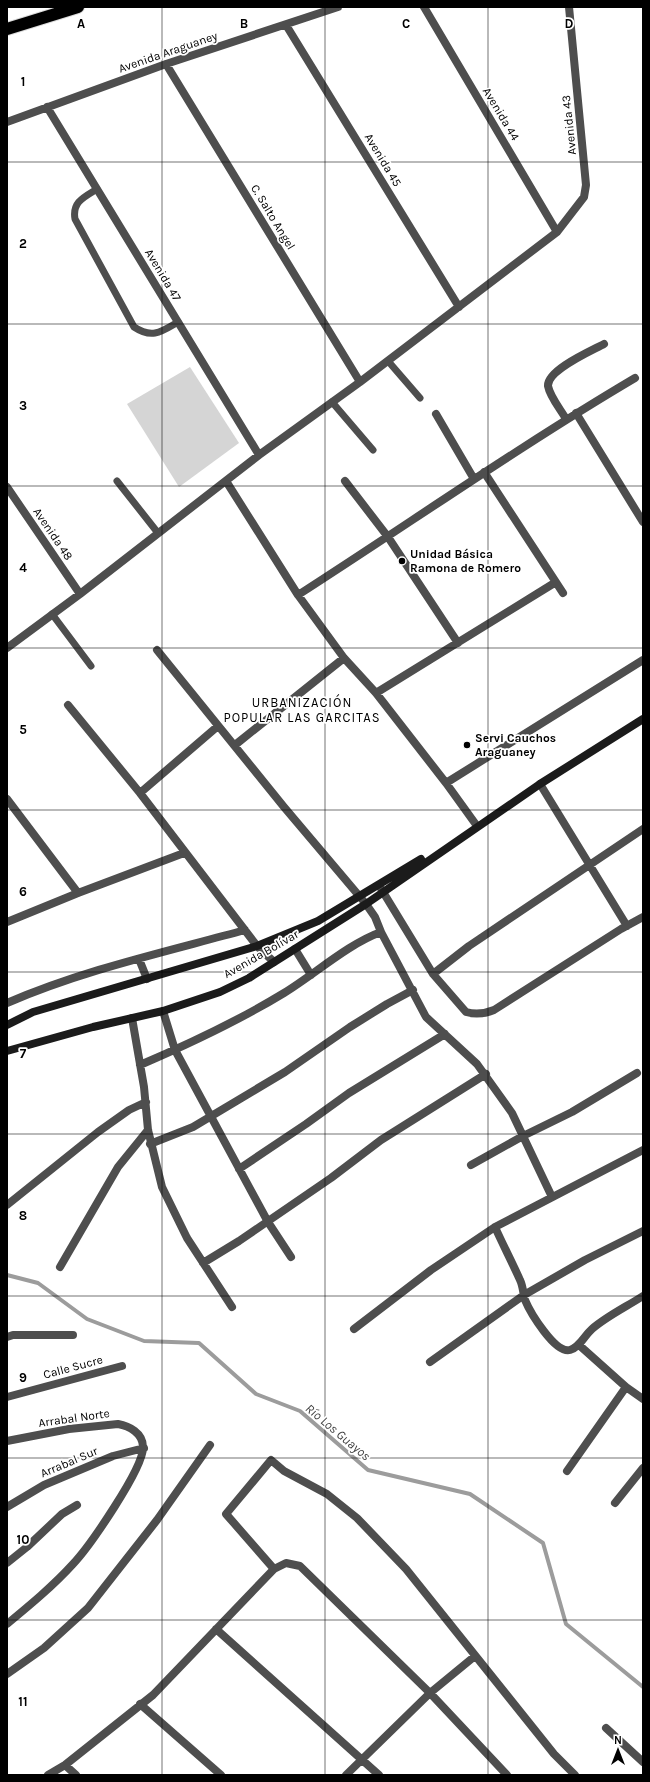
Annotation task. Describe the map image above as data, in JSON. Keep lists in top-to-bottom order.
{
  "streets": {
    "main road": ["Avenida Bolívar"],
    "street": [
      "Avenida Araguaney",
      "Avenida 44",
      "Avenida 43",
      "Avenida 45",
      "C. Salto Angel",
      "Avenida 47",
      "Avenida 48",
      "Calle Sucre",
      "Arrabal Norte",
      "Arrabal Sur"
    ]
  },
  "crossings": [
    ["Avenida Araguaney", "Avenida 45"],
    ["Avenida Araguaney", "C. Salto Angel"],
    ["Avenida Araguaney", "Avenida 47"],
    ["Avenida 44", "Avenida 43"],
    ["Avenida 43", "Avenida 45"],
    ["Avenida 43", "C. Salto Angel"],
    ["Avenida 43", "Avenida 47"],
    ["Avenida 43", "Avenida 48"],
    ["Arrabal Norte", "Arrabal Sur"]
  ],
  "districts": ["URBANIZACIÓN POPULAR LAS GARCITAS"],
  "water": ["Río Los Guayos"],
  "places": ["Unidad Básica Ramona de Romero", "Servi Cauchos Araguaney"],
  "north": "top",
  "grid": {
    "columns": [
      "A",
      "B",
      "C",
      "D"
    ],
    "rows": [
      "1",
      "2",
      "3",
      "4",
      "5",
      "6",
      "7",
      "8",
      "9",
      "10",
      "11"
    ]
  }
}
